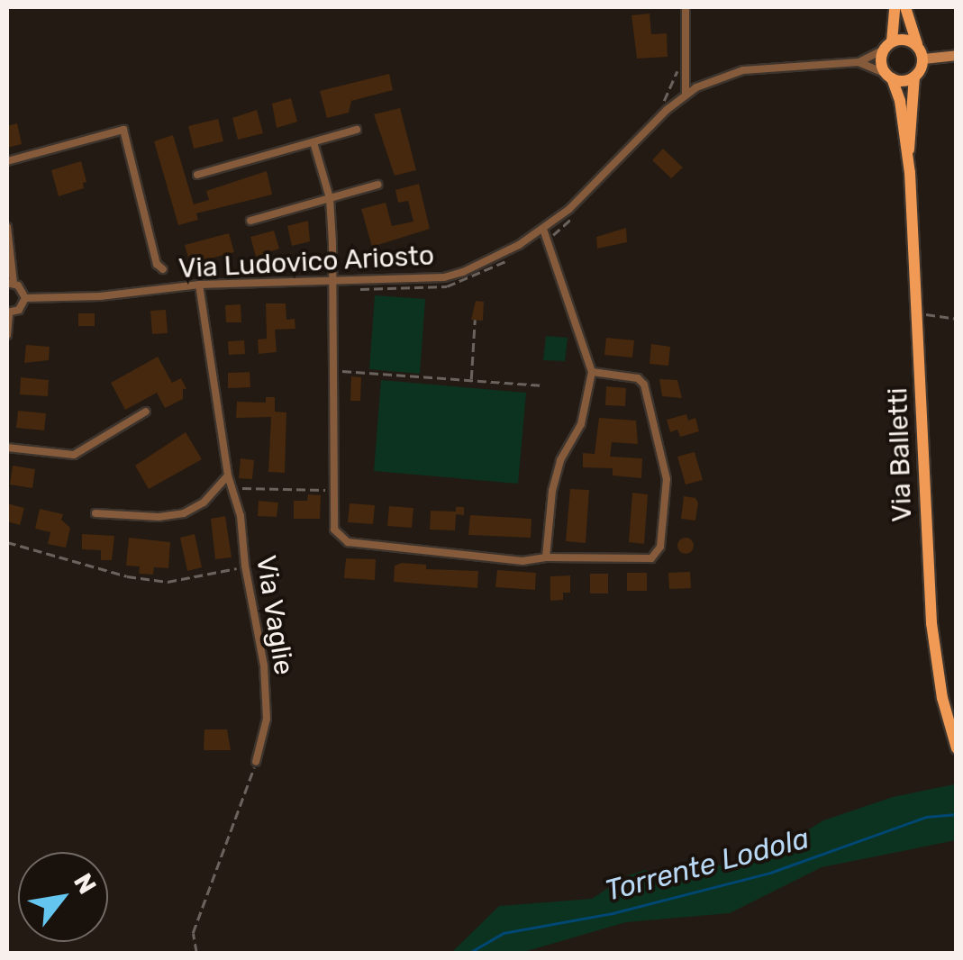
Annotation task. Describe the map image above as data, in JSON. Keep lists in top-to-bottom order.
{
  "streets": {
    "main road": ["Via Balletti"],
    "street": ["Via Ludovico Ariosto", "Via Vaglie"]
  },
  "crossings": [
    ["Via Ludovico Ariosto", "Via Balletti"],
    ["Via Ludovico Ariosto", "Via Vaglie"]
  ],
  "water": ["Torrente Lodola"],
  "north": "top right"
}
